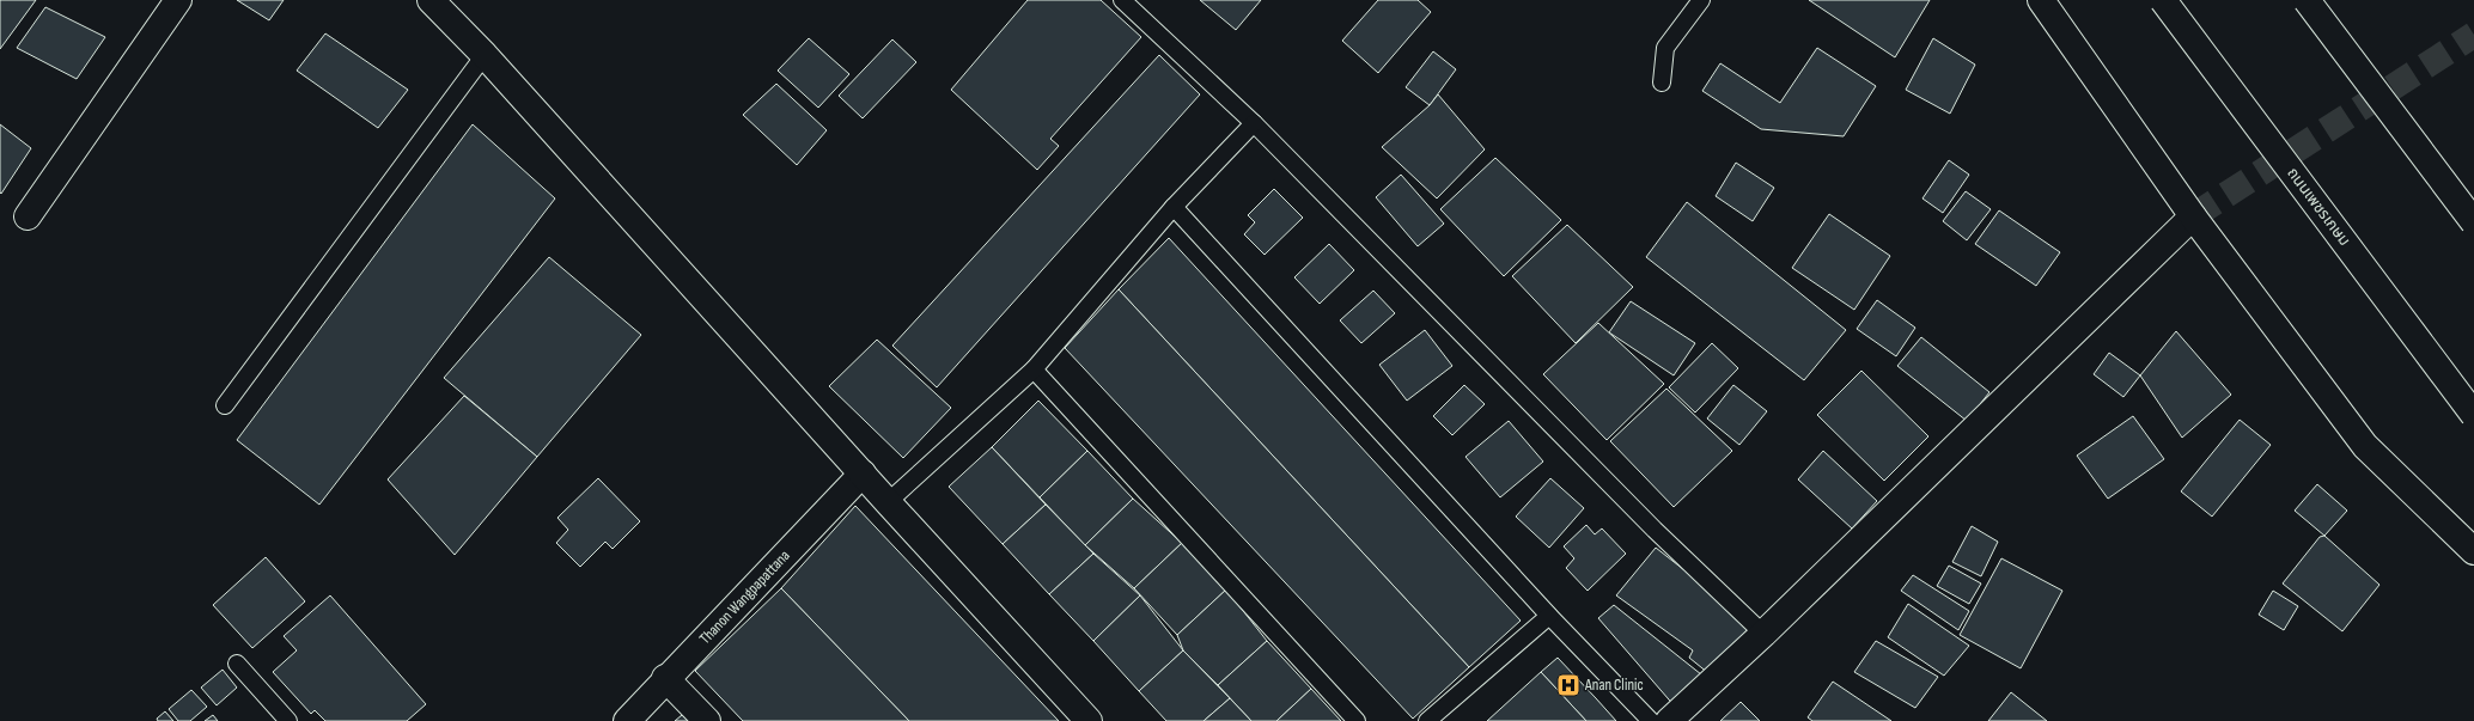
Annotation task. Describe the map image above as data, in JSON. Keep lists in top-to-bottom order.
{
  "streets": {
    "main road": ["ถนนเพชรเกษม", "Thanon Wangpapattana"]
  },
  "places": {
    "hospital": ["Anan Clinic"]
  }
}
